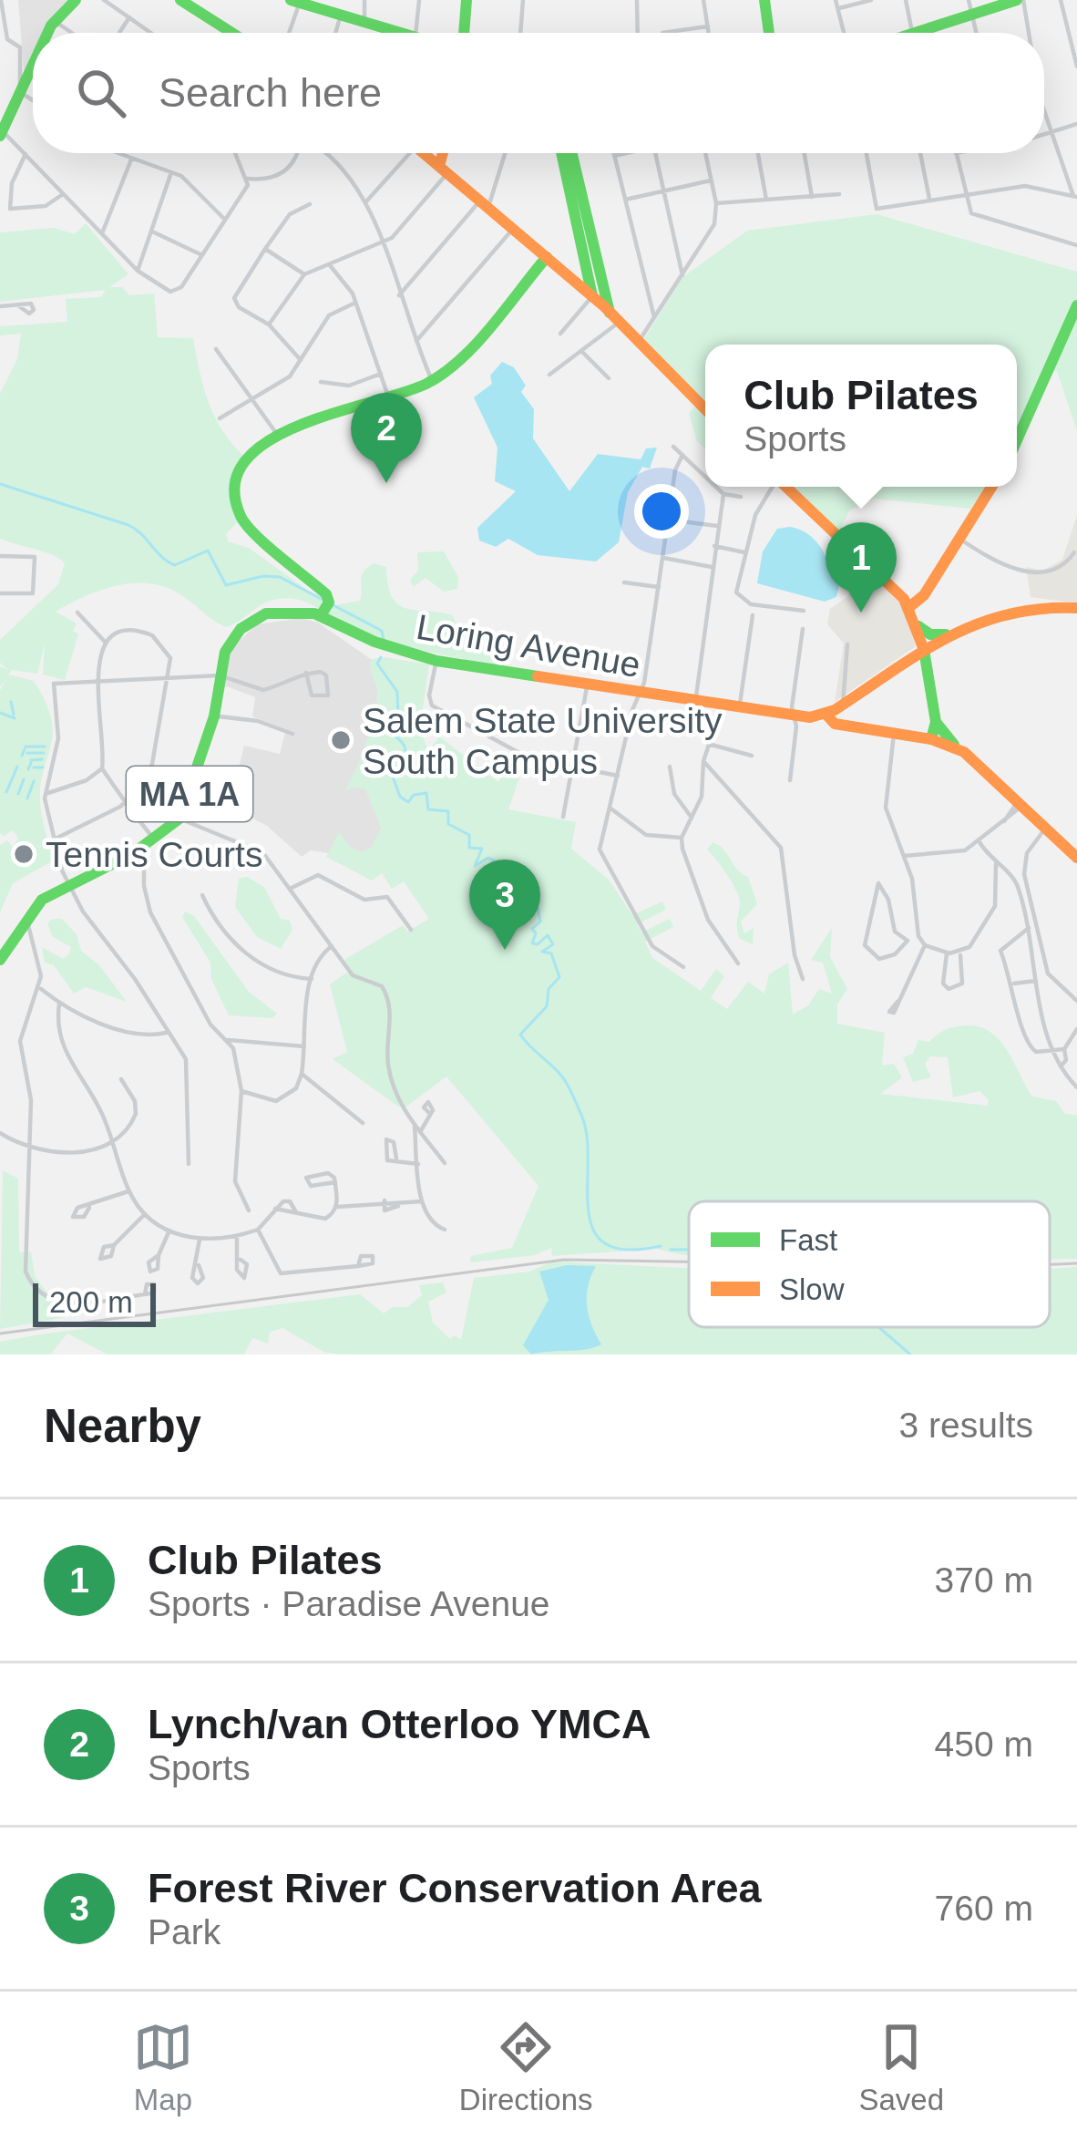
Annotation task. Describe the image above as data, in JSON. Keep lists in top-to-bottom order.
{
  "streets": {
    "main road": ["Loring Avenue", "MA 1A"]
  },
  "crossings": [
    ["Loring Avenue", "MA 1A"]
  ],
  "places": ["Salem State University South Campus", "Tennis Courts"],
  "legend": ["Fast", "Slow"],
  "scale_bar": "200 m",
  "page": {
    "search": "Search here",
    "popup": ["Club Pilates", "Sports"],
    "pins": ["2", "1", "3"],
    "scale": "200 m",
    "heading": ["Nearby", "3 results"],
    "list": [
      {
        "mark": "1",
        "name": "Club Pilates",
        "note": "Sports · Paradise Avenue",
        "value": "370 m"
      },
      {
        "mark": "2",
        "name": "Lynch/van Otterloo YMCA",
        "note": "Sports",
        "value": "450 m"
      },
      {
        "mark": "3",
        "name": "Forest River Conservation Area",
        "note": "Park",
        "value": "760 m"
      }
    ],
    "nav": ["Map", "Directions", "Saved"]
  }
}
